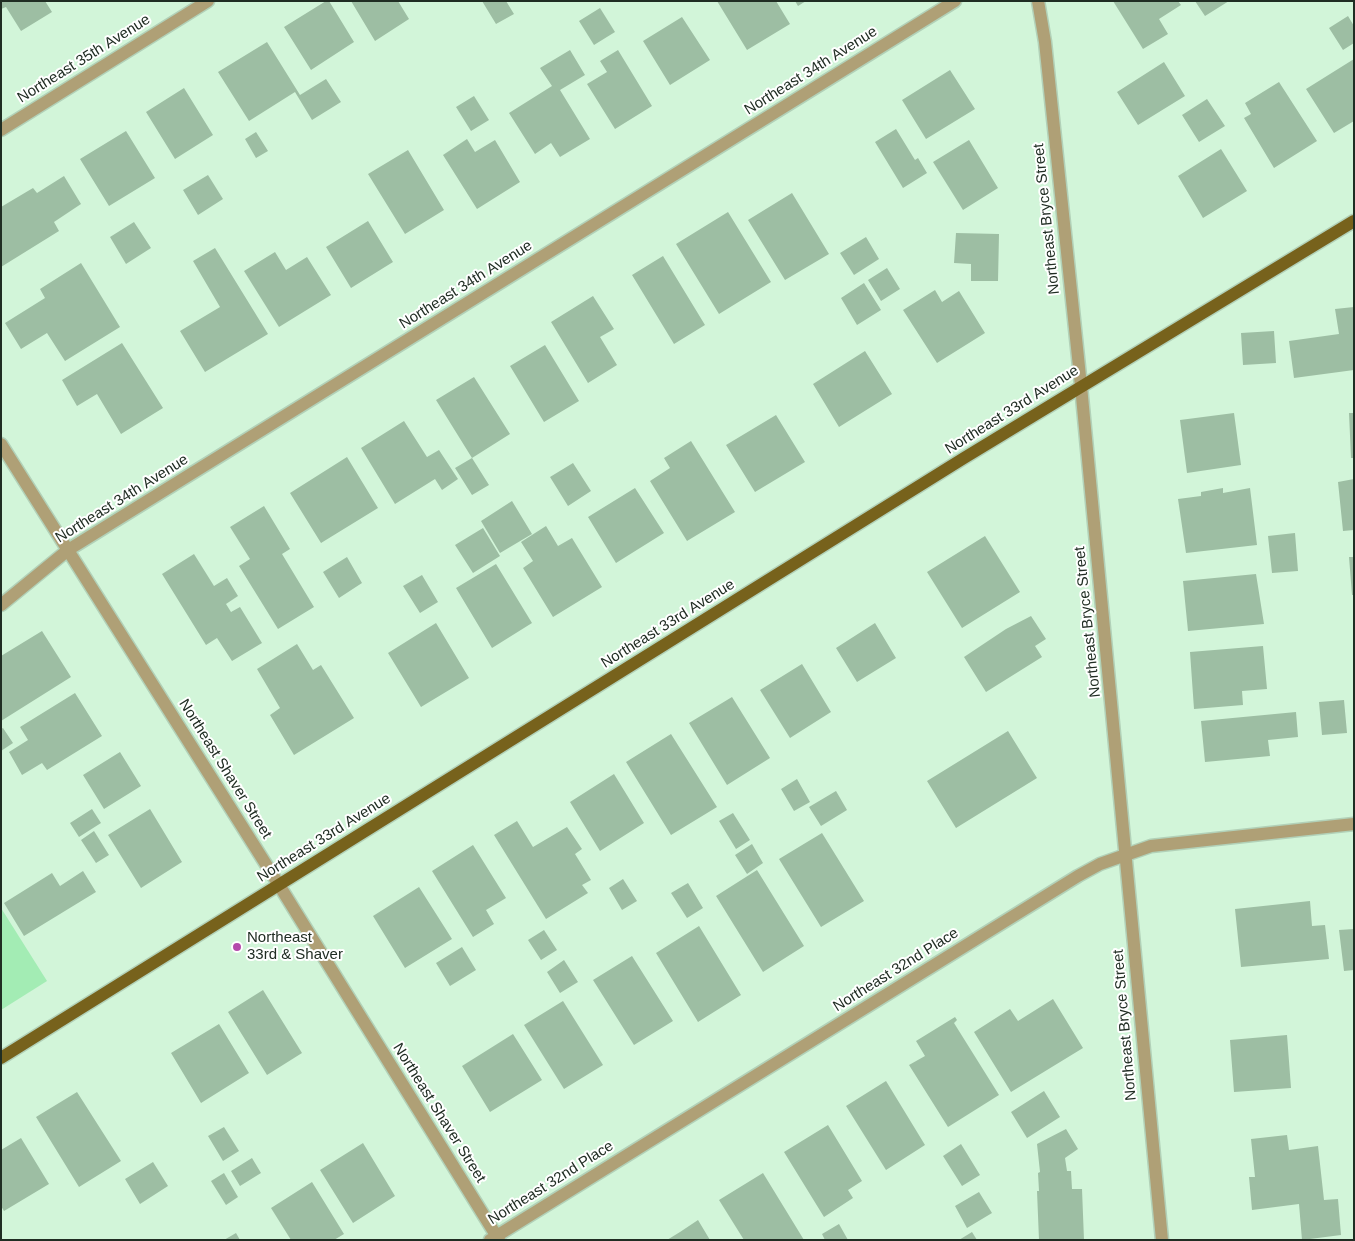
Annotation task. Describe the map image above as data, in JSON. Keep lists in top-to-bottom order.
{
  "streets": {
    "main road": ["Northeast 33rd Avenue"],
    "street": [
      "Northeast 35th Avenue",
      "Northeast 34th Avenue",
      "Northeast Bryce Street",
      "Northeast Shaver Street",
      "Northeast 32nd Place"
    ]
  },
  "crossings": [
    ["Northeast 34th Avenue", "Northeast Shaver Street"],
    ["Northeast Bryce Street", "Northeast 33rd Avenue"],
    ["Northeast Bryce Street", "Northeast 32nd Place"],
    ["Northeast 33rd Avenue", "Northeast Shaver Street"],
    ["Northeast Shaver Street", "Northeast 32nd Place"]
  ],
  "places": ["Northeast 33rd & Shaver"]
}
